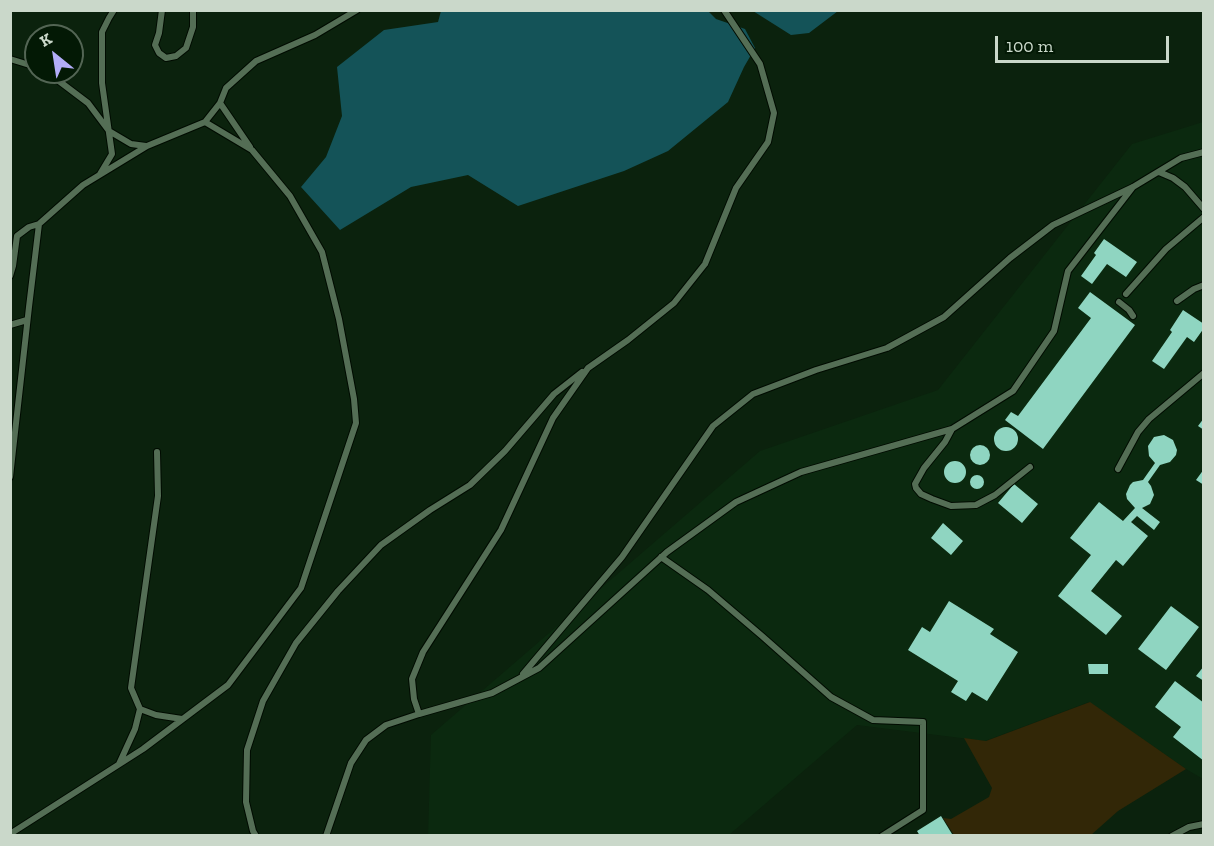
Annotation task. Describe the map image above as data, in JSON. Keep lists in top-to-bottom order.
{
  "scale_bar": "100 m",
  "north": "top left"
}
